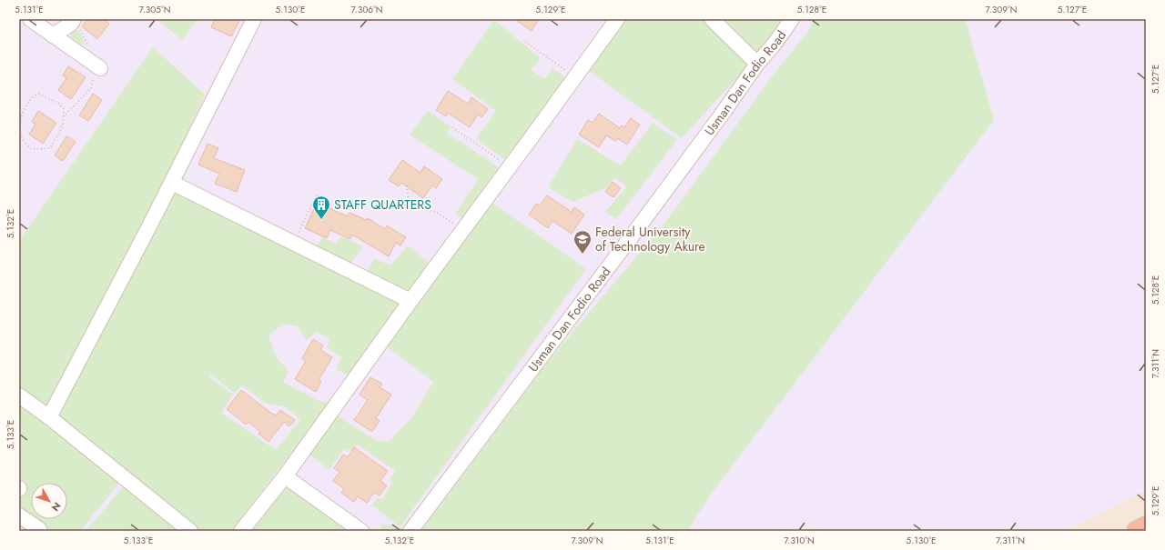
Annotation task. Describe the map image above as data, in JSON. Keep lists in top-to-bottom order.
{
  "streets": {
    "street": ["Usman Dan Fodio Road"]
  },
  "places": {
    "building": ["STAFF QUARTERS"],
    "school or university": ["Federal University of Technology Akure"]
  },
  "north": "bottom right",
  "coordinates": [
    "5.131°E",
    "7.305°N",
    "5.130°E",
    "7.306°N",
    "5.129°E",
    "5.128°E",
    "7.309°N",
    "5.127°E",
    "5.132°E",
    "7.311°N",
    "5.133°E",
    "7.310°N"
  ]
}
